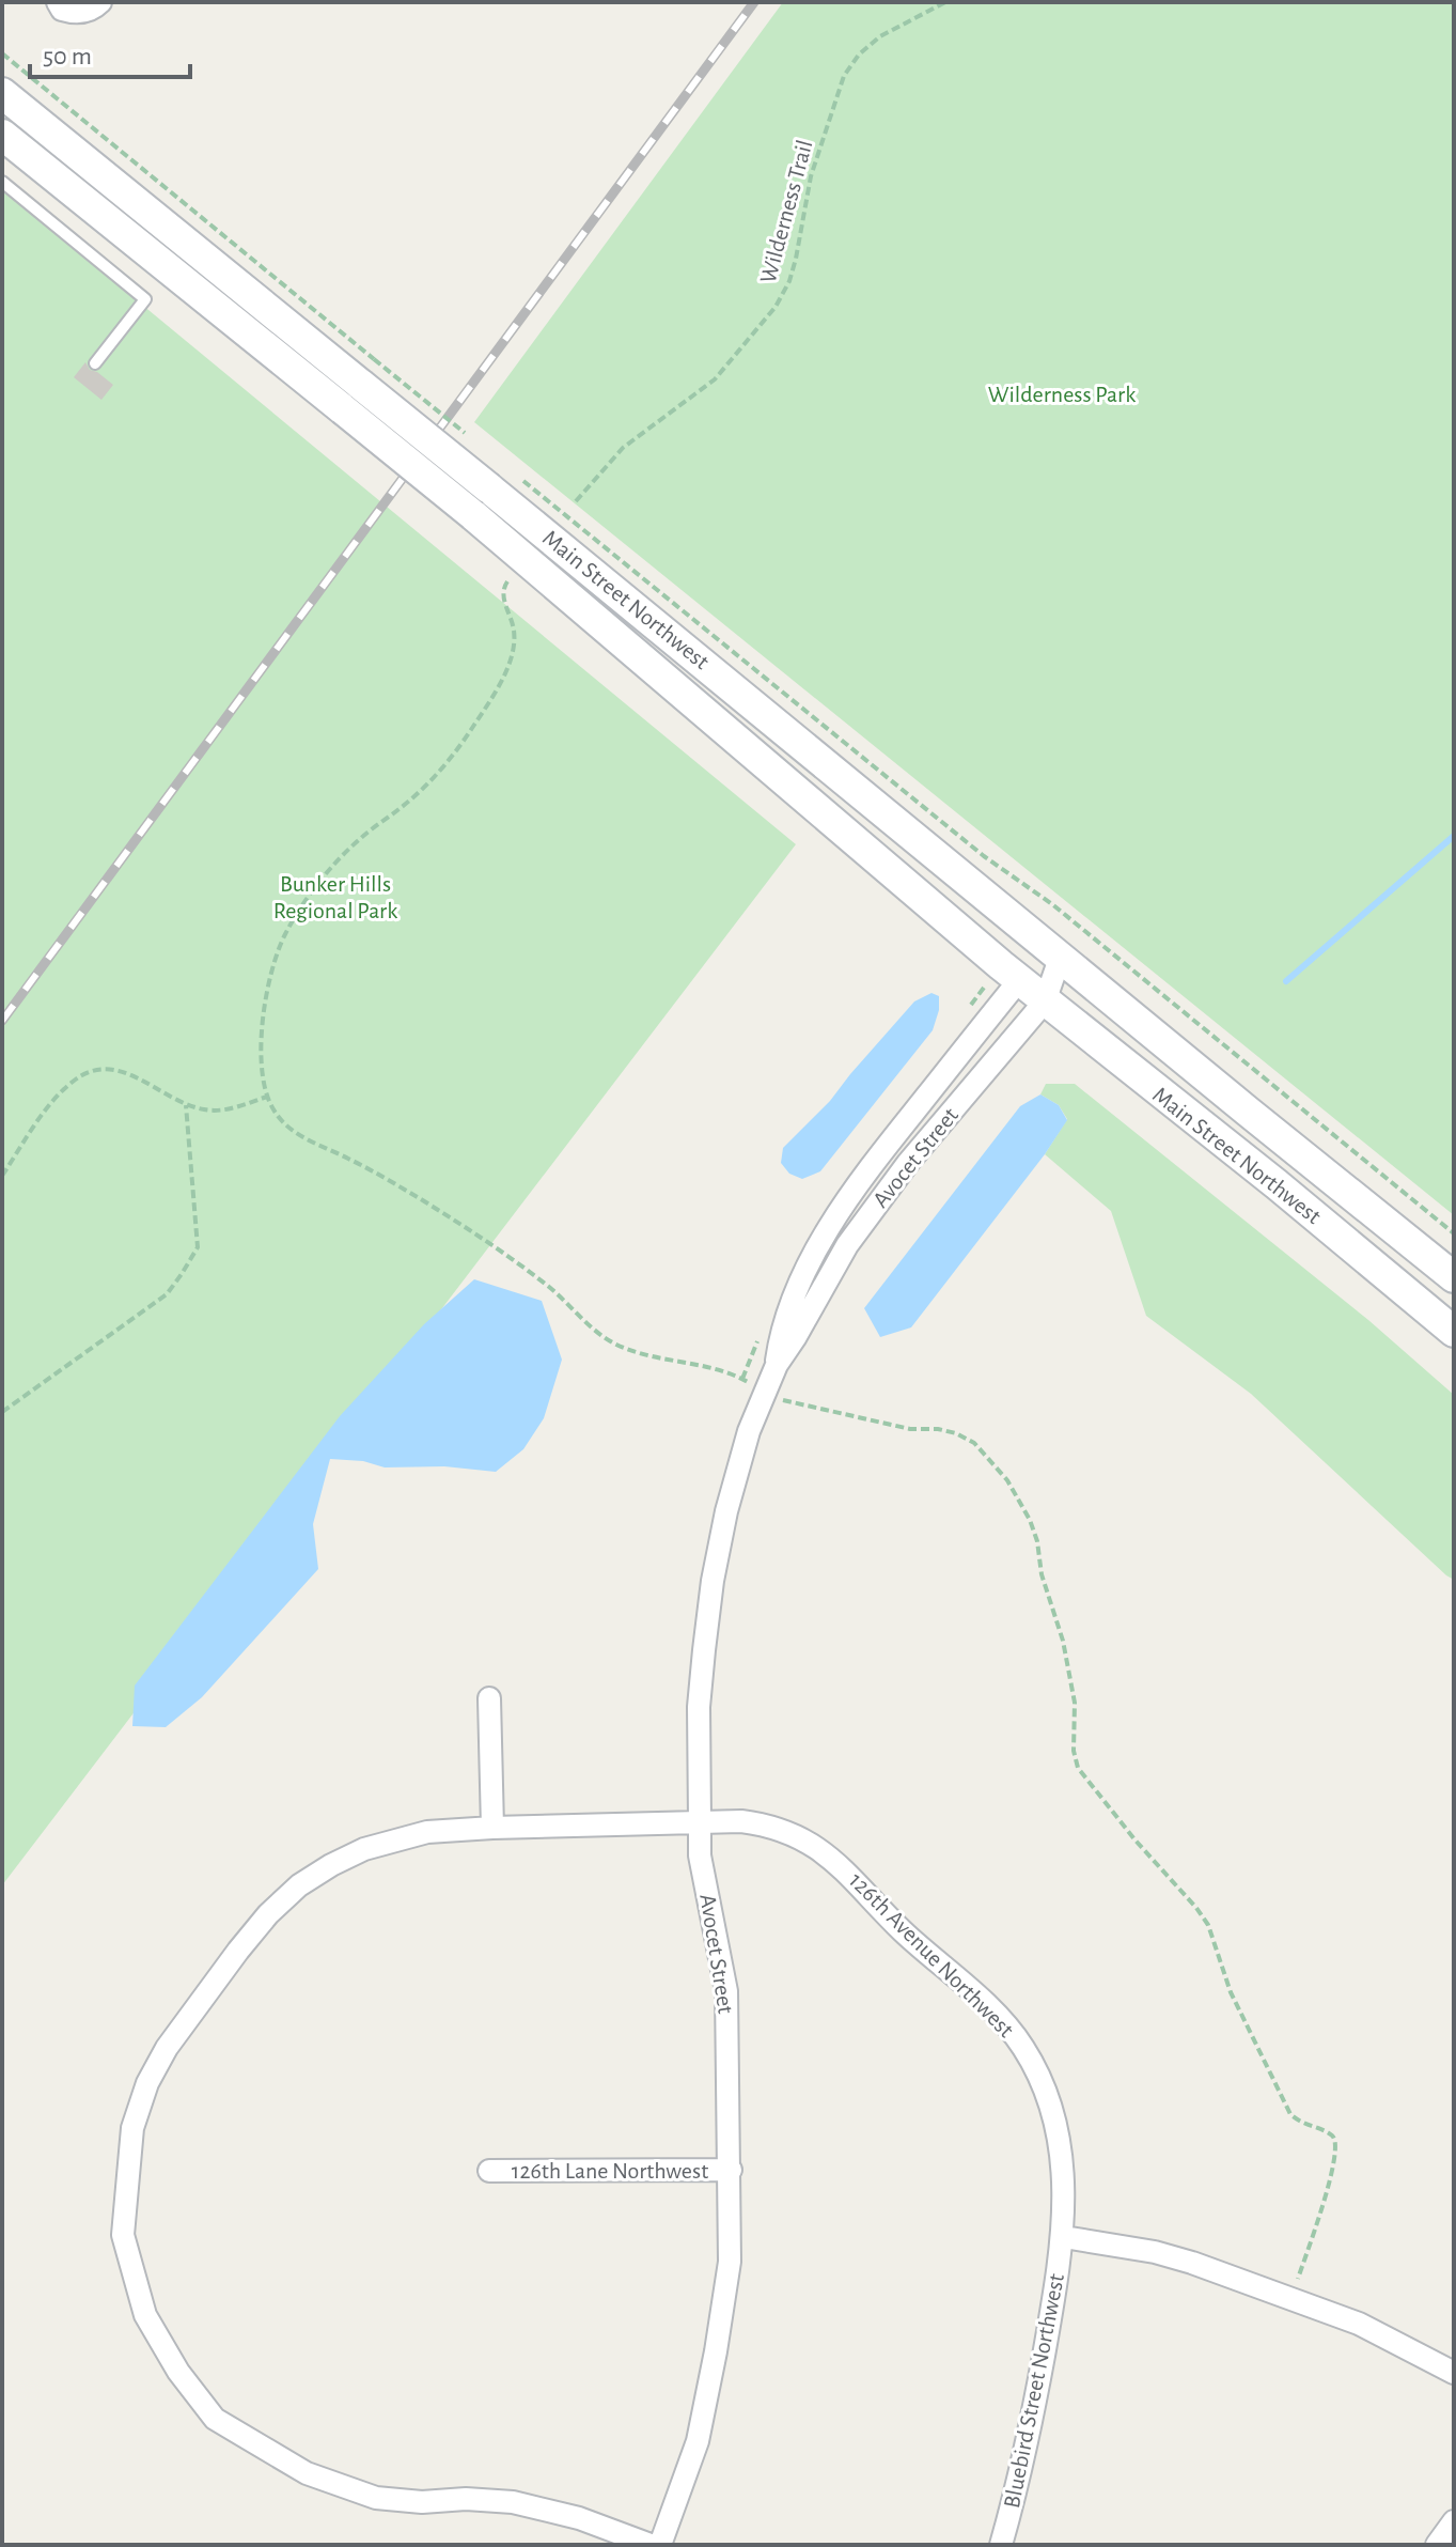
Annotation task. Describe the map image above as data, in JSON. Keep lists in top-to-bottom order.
{
  "streets": {
    "main road": ["Main Street Northwest"],
    "street": [
      "Avocet Street",
      "126th Avenue Northwest",
      "126th Lane Northwest",
      "Bluebird Street Northwest"
    ],
    "path": ["Wilderness Trail"]
  },
  "crossings": [
    ["Main Street Northwest", "Avocet Street"],
    ["Avocet Street", "126th Avenue Northwest"],
    ["Avocet Street", "126th Lane Northwest"],
    ["126th Avenue Northwest", "Bluebird Street Northwest"]
  ],
  "parks": ["Wilderness Park", "Bunker Hills Regional Park"],
  "scale_bar": "50 m"
}
